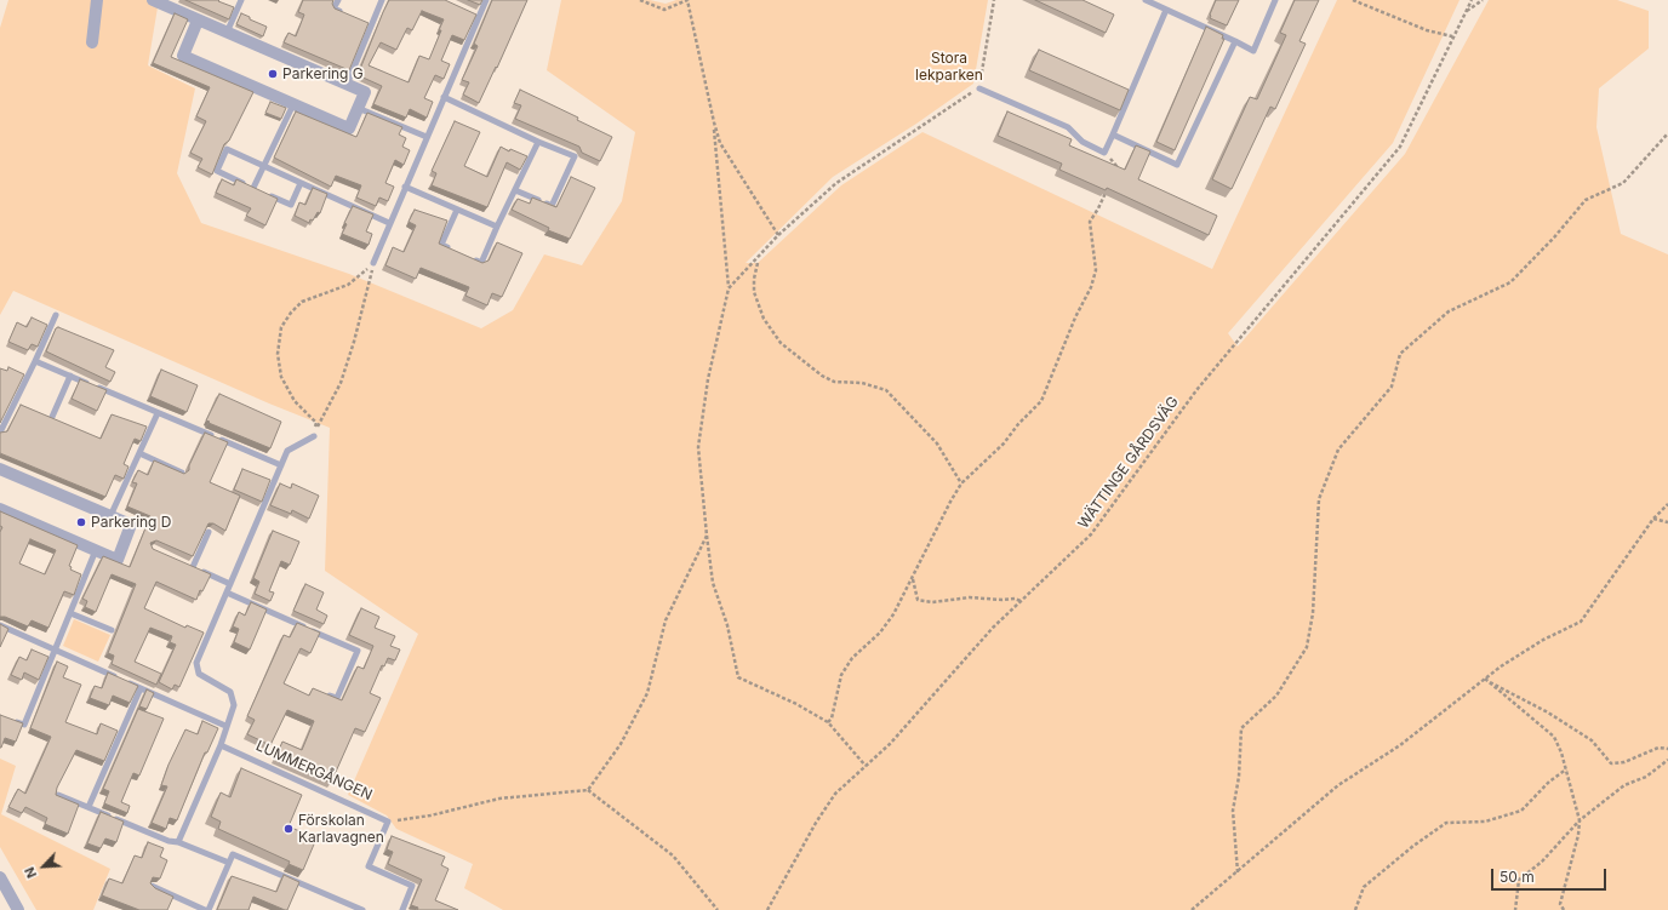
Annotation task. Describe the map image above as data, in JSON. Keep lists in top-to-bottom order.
{
  "streets": {
    "lane": ["LUMMERGÅNGEN"],
    "path": ["WÄTTINGE GÅRDSVÄG"]
  },
  "parks": ["Stora lekparken"],
  "places": ["Parkering G", "Parkering D", "Förskolan Karlavagnen"],
  "scale_bar": "50 m",
  "north": "bottom left"
}
